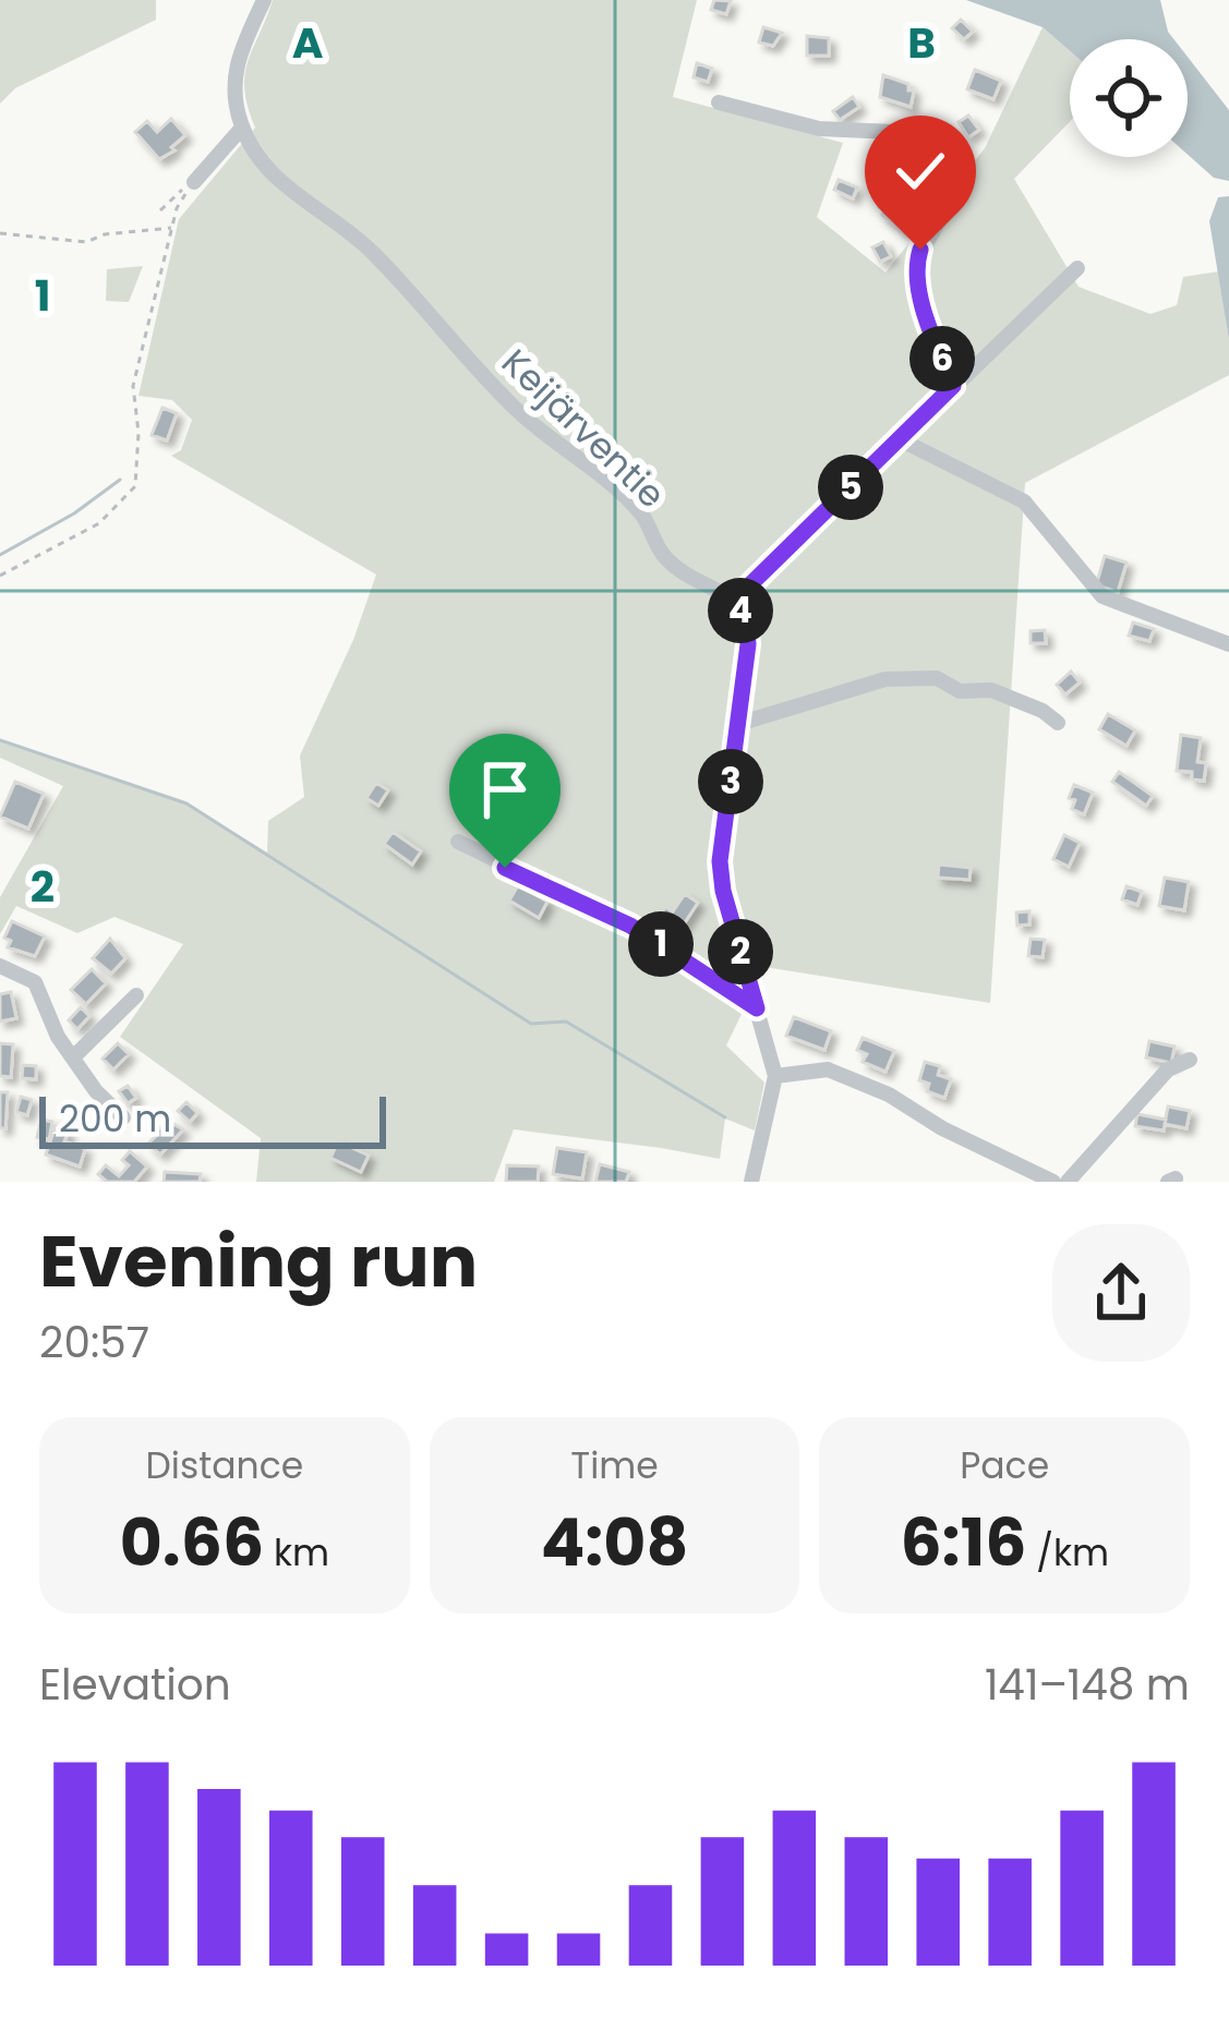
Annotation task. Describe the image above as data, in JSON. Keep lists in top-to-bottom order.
{
  "streets": {
    "street": ["Keijärventie"]
  },
  "scale_bar": "200 m",
  "page": {
    "pins": [
      "6",
      "5",
      "4",
      "3",
      "1",
      "2"
    ],
    "scale": "200 m",
    "heading": ["Evening run", "20:57"],
    "stats": [
      ["Distance", "0.66 km"],
      ["Time", "4:08"],
      ["Pace", "6:16 /km"]
    ],
    "chart": ["Elevation", "141–148 m"]
  },
  "grid": {
    "columns": ["A", "B"],
    "rows": ["1", "2"]
  }
}
